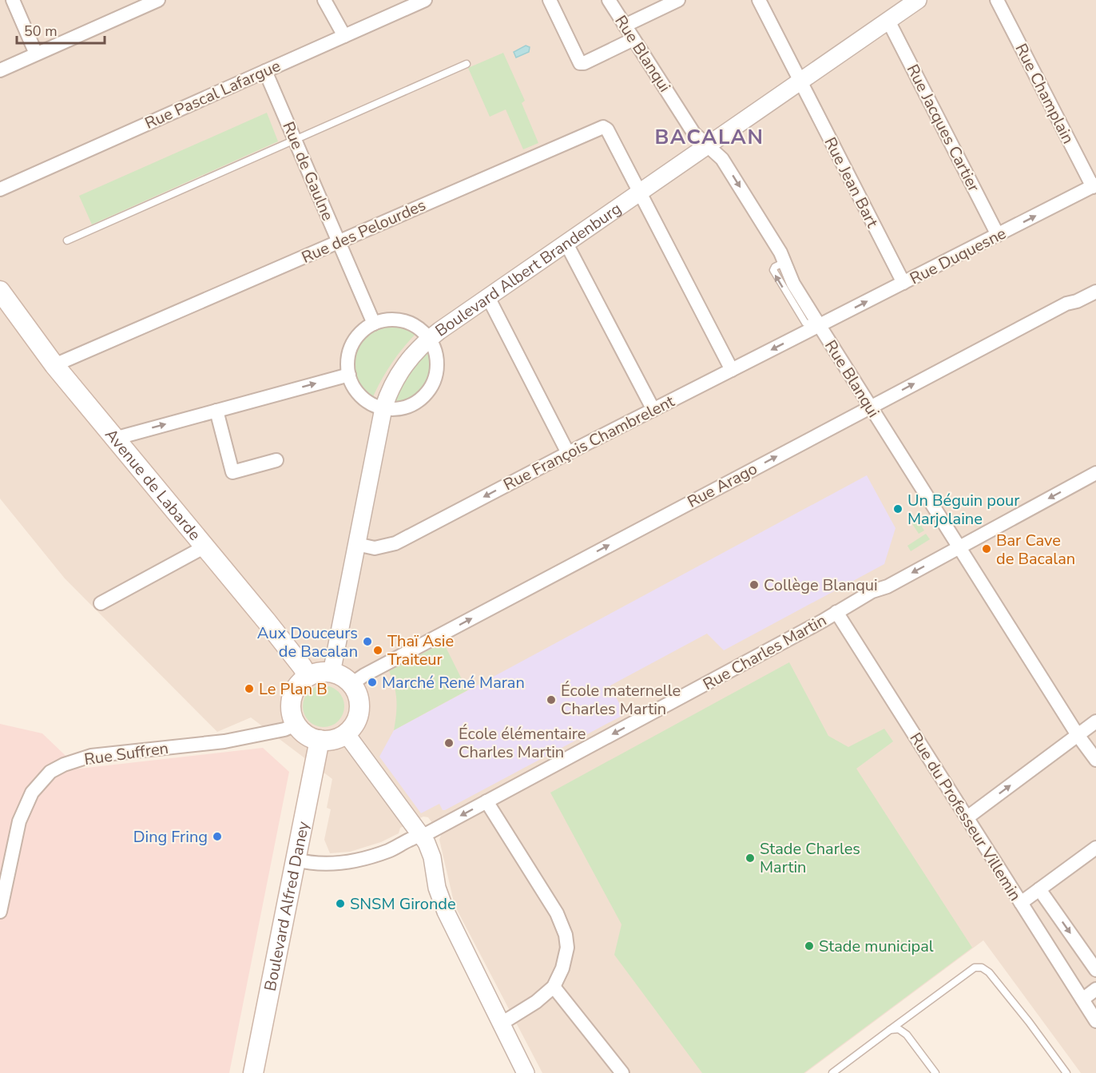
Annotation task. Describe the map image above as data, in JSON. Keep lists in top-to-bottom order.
{
  "streets": {
    "main road": ["Avenue de Labarde", "Boulevard Alfred Daney"],
    "street": [
      "Rue Blanqui",
      "Rue Champlain",
      "Rue Pascal Lafargue",
      "Rue Jacques Cartier",
      "Rue de Gaulne",
      "Rue Jean Bart",
      "Rue des Pelourdes",
      "Rue Duquesne",
      "Boulevard Albert Brandenburg",
      "Rue François Chambrelent",
      "Rue Arago",
      "Rue Charles Martin",
      "Rue Suffren",
      "Rue du Professeur Villemin"
    ]
  },
  "crossings": [
    ["Rue Blanqui", "Rue Duquesne"],
    ["Rue Blanqui", "Boulevard Albert Brandenburg"],
    ["Rue Blanqui", "Rue François Chambrelent"],
    ["Rue Blanqui", "Rue Arago"],
    ["Rue Blanqui", "Rue Charles Martin"],
    ["Rue Champlain", "Rue Duquesne"],
    ["Rue Pascal Lafargue", "Rue de Gaulne"],
    ["Rue Jacques Cartier", "Rue Duquesne"],
    ["Rue Jacques Cartier", "Boulevard Albert Brandenburg"],
    ["Rue de Gaulne", "Rue des Pelourdes"],
    ["Rue Jean Bart", "Rue Duquesne"],
    ["Rue Jean Bart", "Boulevard Albert Brandenburg"],
    ["Rue des Pelourdes", "Boulevard Albert Brandenburg"],
    ["Rue des Pelourdes", "Avenue de Labarde"],
    ["Rue Duquesne", "Rue François Chambrelent"],
    ["Boulevard Albert Brandenburg", "Rue François Chambrelent"],
    ["Boulevard Albert Brandenburg", "Avenue de Labarde"],
    ["Boulevard Albert Brandenburg", "Rue Arago"],
    ["Boulevard Albert Brandenburg", "Rue Suffren"],
    ["Boulevard Albert Brandenburg", "Boulevard Alfred Daney"],
    ["Avenue de Labarde", "Rue Arago"],
    ["Avenue de Labarde", "Rue Suffren"],
    ["Avenue de Labarde", "Boulevard Alfred Daney"],
    ["Rue Arago", "Rue Suffren"],
    ["Rue Arago", "Boulevard Alfred Daney"],
    ["Rue Charles Martin", "Rue du Professeur Villemin"],
    ["Rue Charles Martin", "Boulevard Alfred Daney"],
    ["Rue Suffren", "Boulevard Alfred Daney"]
  ],
  "one_way": [
    "Rue Duquesne",
    "Rue François Chambrelent",
    "Rue Arago",
    "Rue Charles Martin"
  ],
  "districts": ["BACALAN"],
  "places": [
    "Un Béguin pour Marjolaine",
    "Bar Cave de Bacalan",
    "Collège Blanqui",
    "Aux Douceurs de Bacalan",
    "Thaï Asie Traiteur",
    "Marché René Maran",
    "Le Plan B",
    "École maternelle Charles Martin",
    "École élémentaire Charles Martin",
    "Ding Fring",
    "Stade Charles Martin",
    "SNSM Gironde",
    "Stade municipal"
  ],
  "scale_bar": "50 m"
}
